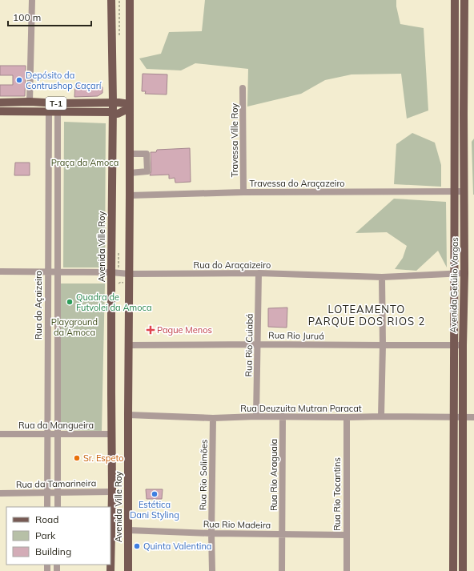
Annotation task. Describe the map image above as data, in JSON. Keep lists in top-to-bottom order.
{
  "streets": {
    "main road": ["T-1", "Avenida Ville Roy", "Avenida Getúlio Vargas"],
    "street": [
      "Travessa Ville Roy",
      "Travessa do Araçazeiro",
      "Rua do Araçaizeiro",
      "Rua do Açaizeiro",
      "Rua Rio Juruá",
      "Rua Rio Cuiabá",
      "Rua Deuzuita Mutran Paracat",
      "Rua da Mangueira",
      "Rua Rio Solimões",
      "Rua Rio Araguaia",
      "Rua da Tamarineira",
      "Rua Rio Tocantins",
      "Rua Rio Madeira"
    ]
  },
  "crossings": [
    ["T-1", "Avenida Ville Roy"],
    ["T-1", "Rua do Açaizeiro"],
    ["Travessa Ville Roy", "Travessa do Araçazeiro"],
    ["Travessa do Araçazeiro", "Avenida Ville Roy"],
    ["Travessa do Araçazeiro", "Avenida Getúlio Vargas"],
    ["Avenida Ville Roy", "Rua do Araçaizeiro"],
    ["Avenida Ville Roy", "Rua Rio Juruá"],
    ["Avenida Ville Roy", "Rua Deuzuita Mutran Paracat"],
    ["Avenida Ville Roy", "Rua da Mangueira"],
    ["Avenida Ville Roy", "Rua da Tamarineira"],
    ["Avenida Ville Roy", "Rua Rio Madeira"],
    ["Rua do Araçaizeiro", "Avenida Getúlio Vargas"],
    ["Rua do Araçaizeiro", "Rua do Açaizeiro"],
    ["Rua do Araçaizeiro", "Rua Rio Cuiabá"],
    ["Avenida Getúlio Vargas", "Rua Rio Juruá"],
    ["Avenida Getúlio Vargas", "Rua Deuzuita Mutran Paracat"],
    ["Rua do Açaizeiro", "Rua da Mangueira"],
    ["Rua do Açaizeiro", "Rua da Tamarineira"],
    ["Rua Rio Juruá", "Rua Rio Cuiabá"],
    ["Rua Rio Cuiabá", "Rua Deuzuita Mutran Paracat"],
    ["Rua Deuzuita Mutran Paracat", "Rua Rio Solimões"],
    ["Rua Deuzuita Mutran Paracat", "Rua Rio Araguaia"],
    ["Rua Deuzuita Mutran Paracat", "Rua Rio Tocantins"],
    ["Rua Rio Solimões", "Rua Rio Madeira"],
    ["Rua Rio Araguaia", "Rua Rio Madeira"],
    ["Rua Rio Tocantins", "Rua Rio Madeira"]
  ],
  "districts": ["LOTEAMENTO PARQUE DOS RIOS 2"],
  "parks": ["Praça da Amoca", "Playground da Amoca"],
  "places": {
    "other": [
      "Depósito da Contrushop Caçarí",
      "Quadra de Futvolei da Amoca",
      "Sr. Espeto",
      "Estética Dani Styling",
      "Quinta Valentina"
    ],
    "health": ["Pague Menos"]
  },
  "legend": ["Road", "Park", "Building"],
  "scale_bar": "100 m"
}
